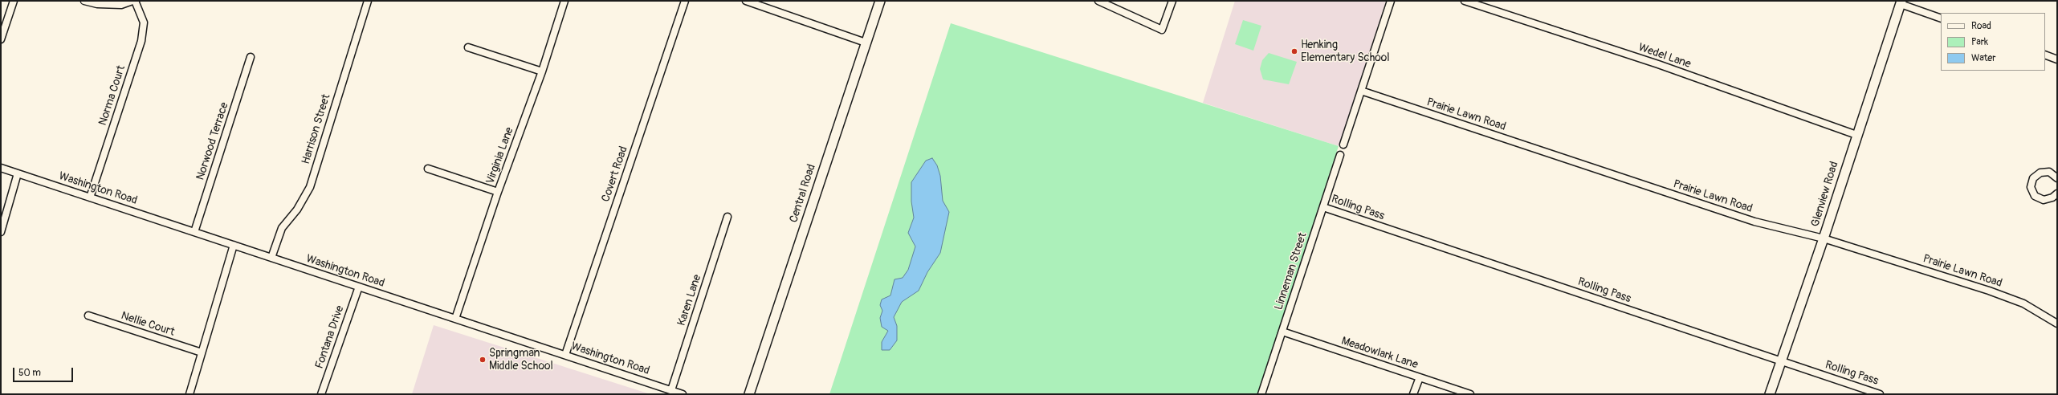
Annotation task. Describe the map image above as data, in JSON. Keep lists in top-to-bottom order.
{
  "streets": {
    "main road": ["Central Road", "Glenview Road"],
    "street": [
      "Wedel Lane",
      "Norma Court",
      "Prairie Lawn Road",
      "Harrison Street",
      "Norwood Terrace",
      "Virginia Lane",
      "Covert Road",
      "Washington Road",
      "Rolling Pass",
      "Linneman Street",
      "Karen Lane",
      "Nellie Court",
      "Fontana Drive",
      "Meadowlark Lane"
    ]
  },
  "crossings": [
    ["Wedel Lane", "Glenview Road"],
    ["Norma Court", "Washington Road"],
    ["Prairie Lawn Road", "Glenview Road"],
    ["Harrison Street", "Washington Road"],
    ["Norwood Terrace", "Washington Road"],
    ["Virginia Lane", "Washington Road"],
    ["Covert Road", "Washington Road"],
    ["Washington Road", "Karen Lane"],
    ["Washington Road", "Fontana Drive"],
    ["Glenview Road", "Rolling Pass"],
    ["Rolling Pass", "Linneman Street"],
    ["Linneman Street", "Meadowlark Lane"]
  ],
  "places": ["Henking Elementary School", "Springman Middle School"],
  "legend": ["Road", "Park", "Water"],
  "scale_bar": "50 m"
}
